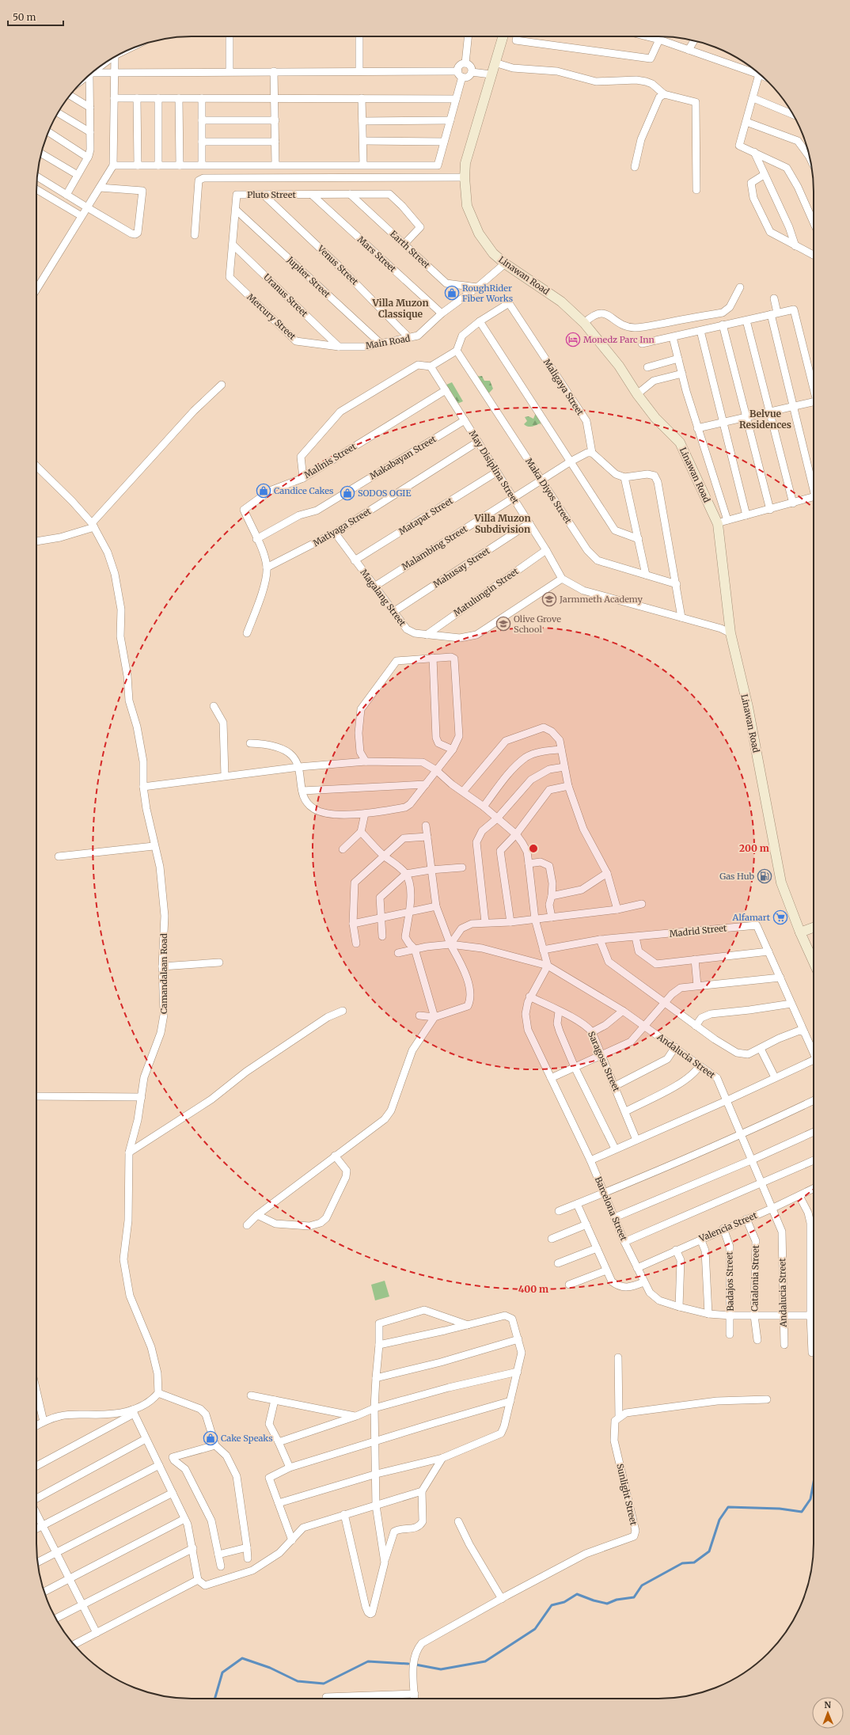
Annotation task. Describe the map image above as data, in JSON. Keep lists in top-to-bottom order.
{
  "streets": {
    "street": [
      "Pluto Street",
      "Earth Street",
      "Mars Street",
      "Venus Street",
      "Linawan Road",
      "Jupiter Street",
      "Uranus Street",
      "Mercury Street",
      "Main Road",
      "Maligaya Street",
      "Makabayan Street",
      "Malinis Street",
      "May Disiplina Street",
      "Maka Diyos Street",
      "Matapat Street",
      "Matiyaga Street",
      "Malambing Street",
      "Mahusay Street",
      "Matulungin Street",
      "Magalang Street",
      "Madrid Street",
      "Camandalaan Road",
      "Andalucia Street",
      "Saragosa Street",
      "Barcelona Street",
      "Valencia Street",
      "Catalonia Street",
      "Badajos Street",
      "Sunlight Street"
    ]
  },
  "crossings": [
    ["Pluto Street", "Earth Street"],
    ["Pluto Street", "Mars Street"],
    ["Pluto Street", "Venus Street"],
    ["Pluto Street", "Jupiter Street"],
    ["Pluto Street", "Uranus Street"],
    ["Pluto Street", "Mercury Street"],
    ["Earth Street", "Main Road"],
    ["Mars Street", "Main Road"],
    ["Venus Street", "Main Road"],
    ["Linawan Road", "Main Road"],
    ["Jupiter Street", "Main Road"],
    ["Uranus Street", "Mercury Street"],
    ["Uranus Street", "Main Road"],
    ["Mercury Street", "Main Road"],
    ["Maligaya Street", "Malambing Street"],
    ["Makabayan Street", "Malinis Street"],
    ["Makabayan Street", "May Disiplina Street"],
    ["Malinis Street", "May Disiplina Street"],
    ["Malinis Street", "Matiyaga Street"],
    ["May Disiplina Street", "Matapat Street"],
    ["May Disiplina Street", "Matiyaga Street"],
    ["May Disiplina Street", "Malambing Street"],
    ["May Disiplina Street", "Mahusay Street"],
    ["May Disiplina Street", "Matulungin Street"],
    ["May Disiplina Street", "Magalang Street"],
    ["Maka Diyos Street", "Malambing Street"],
    ["Matapat Street", "Magalang Street"],
    ["Matiyaga Street", "Magalang Street"],
    ["Malambing Street", "Magalang Street"],
    ["Mahusay Street", "Magalang Street"],
    ["Matulungin Street", "Magalang Street"],
    ["Andalucia Street", "Barcelona Street"],
    ["Andalucia Street", "Valencia Street"],
    ["Saragosa Street", "Barcelona Street"],
    ["Barcelona Street", "Valencia Street"],
    ["Barcelona Street", "Catalonia Street"],
    ["Barcelona Street", "Badajos Street"],
    ["Valencia Street", "Catalonia Street"],
    ["Valencia Street", "Badajos Street"]
  ],
  "districts": ["Villa Muzon Classique", "Belvue Residences", "Villa Muzon Subdivision"],
  "places": {
    "shop": [
      "RoughRider Fiber Works",
      "Candice Cakes",
      "SODOS OGIE",
      "Cake Speaks"
    ],
    "hotel": ["Monedz Parc Inn"],
    "school or university": ["Jarmmeth Academy", "Olive Grove School"],
    "fuel station": ["Gas Hub"],
    "supermarket": ["Alfamart"]
  },
  "scale_bar": "50 m",
  "north": "top",
  "rings": ["200 m", "400 m"]
}
